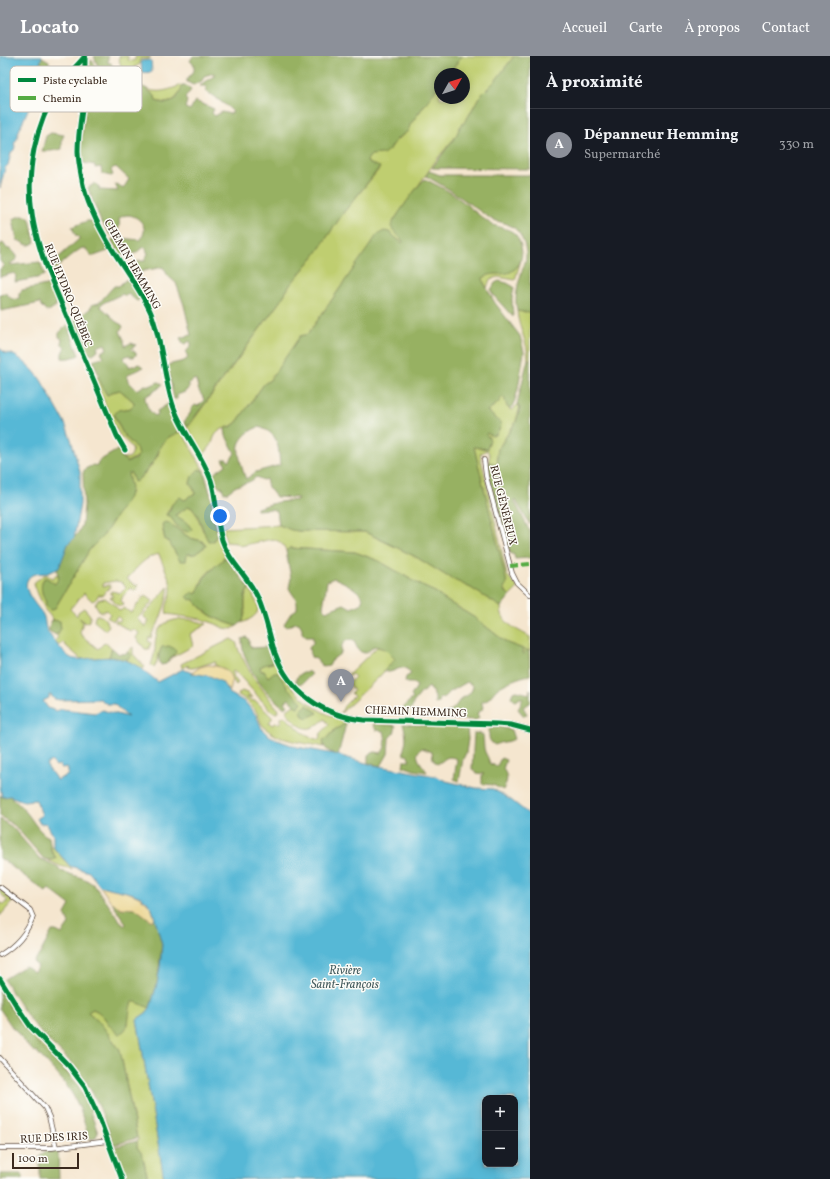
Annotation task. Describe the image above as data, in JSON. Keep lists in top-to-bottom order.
{
  "streets": {
    "street": [
      "CHEMIN HEMMING",
      "RUE HYDRO-QUÉBEC",
      "RUE GÉNÉREUX",
      "RUE DES IRIS"
    ]
  },
  "water": ["Rivière Saint-François"],
  "legend": ["Piste cyclable", "Chemin"],
  "scale_bar": "100 m",
  "north": "top right",
  "page": {
    "header": "Locato",
    "nav": [
      "Accueil",
      "Carte",
      "À propos",
      "Contact"
    ],
    "heading": "À proximité",
    "list": [
      {
        "mark": "A",
        "name": "Dépanneur Hemming",
        "note": "Supermarché",
        "value": "330 m"
      }
    ],
    "pins": "A",
    "map_buttons": ["+", "−"],
    "scale": "100 m"
  }
}
